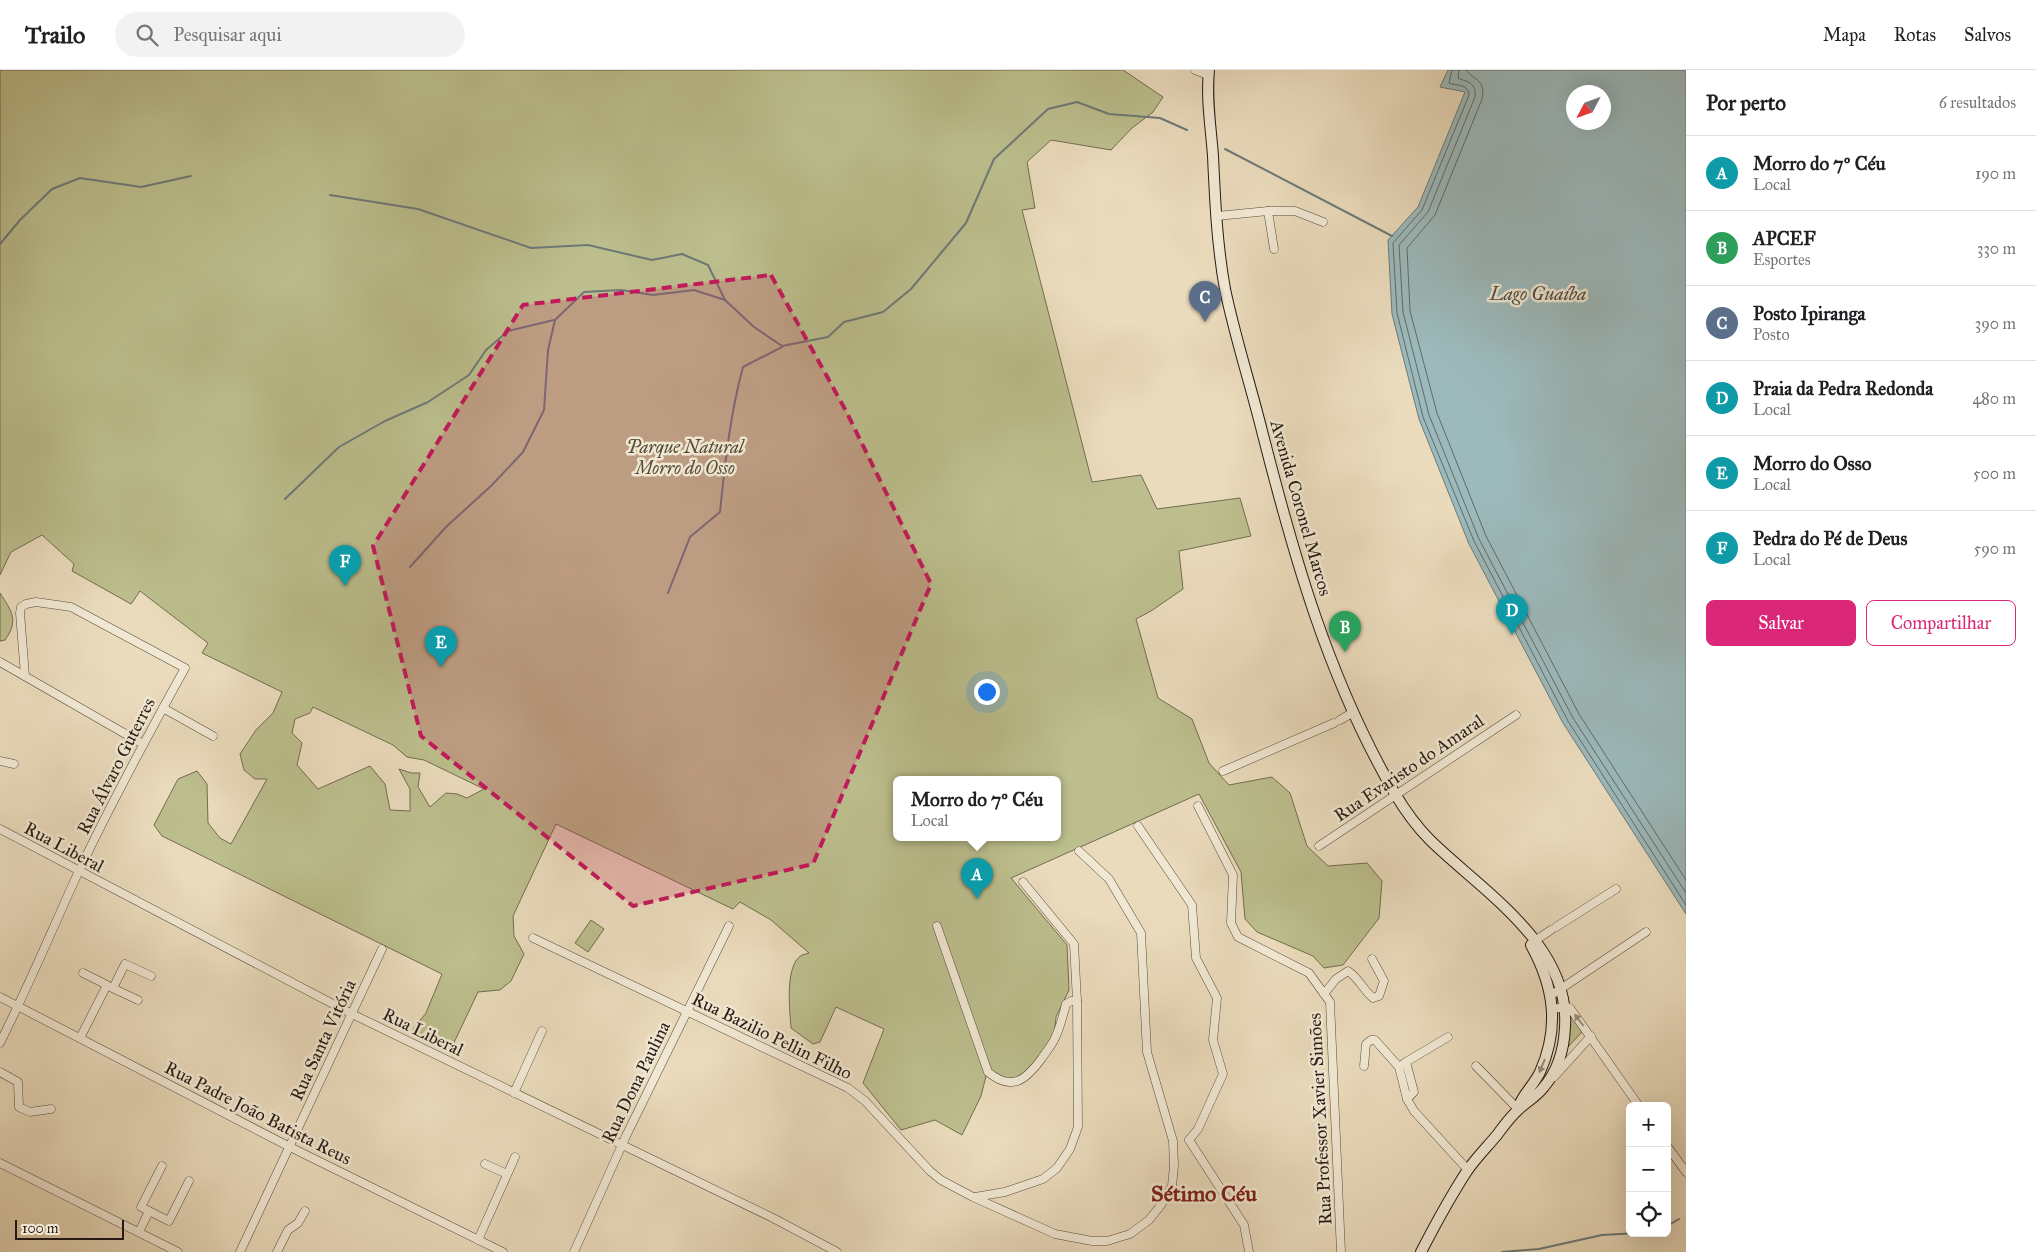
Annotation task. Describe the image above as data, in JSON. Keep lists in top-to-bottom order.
{
  "streets": {
    "main road": ["Avenida Coronel Marcos"],
    "street": [
      "Rua Álvaro Guterres",
      "Rua Evaristo do Amaral",
      "Rua Liberal",
      "Rua Bazilio Pellin Filho",
      "Rua Santa Vitória",
      "Rua Dona Paulina",
      "Rua Padre João Batista Reus",
      "Rua Professor Xavier Simões"
    ]
  },
  "crossings": [
    ["Avenida Coronel Marcos", "Rua Evaristo do Amaral"],
    ["Rua Álvaro Guterres", "Rua Liberal"],
    ["Rua Álvaro Guterres", "Rua Padre João Batista Reus"],
    ["Rua Liberal", "Rua Santa Vitória"],
    ["Rua Liberal", "Rua Dona Paulina"],
    ["Rua Bazilio Pellin Filho", "Rua Dona Paulina"],
    ["Rua Santa Vitória", "Rua Padre João Batista Reus"]
  ],
  "districts": ["Sétimo Céu"],
  "water": ["Lago Guaíba"],
  "parks": ["Parque Natural Morro do Osso"],
  "scale_bar": "100 m",
  "north": "bottom left",
  "page": {
    "header": "Trailo",
    "search": "Pesquisar aqui",
    "nav": ["Mapa", "Rotas", "Salvos"],
    "heading": ["Por perto", "6 resultados"],
    "list": [
      {
        "mark": "A",
        "name": "Morro do 7º Céu",
        "note": "Local",
        "value": "190 m"
      },
      {
        "mark": "B",
        "name": "APCEF",
        "note": "Esportes",
        "value": "330 m"
      },
      {
        "mark": "C",
        "name": "Posto Ipiranga",
        "note": "Posto",
        "value": "390 m"
      },
      {
        "mark": "D",
        "name": "Praia da Pedra Redonda",
        "note": "Local",
        "value": "480 m"
      },
      {
        "mark": "E",
        "name": "Morro do Osso",
        "note": "Local",
        "value": "500 m"
      },
      {
        "mark": "F",
        "name": "Pedra do Pé de Deus",
        "note": "Local",
        "value": "590 m"
      }
    ],
    "pins": [
      "C",
      "F",
      "D",
      "B",
      "E",
      "A"
    ],
    "buttons": ["Salvar", "Compartilhar"],
    "popup": ["Morro do 7º Céu", "Local"],
    "map_buttons": ["+", "−"],
    "scale": "100 m"
  }
}
